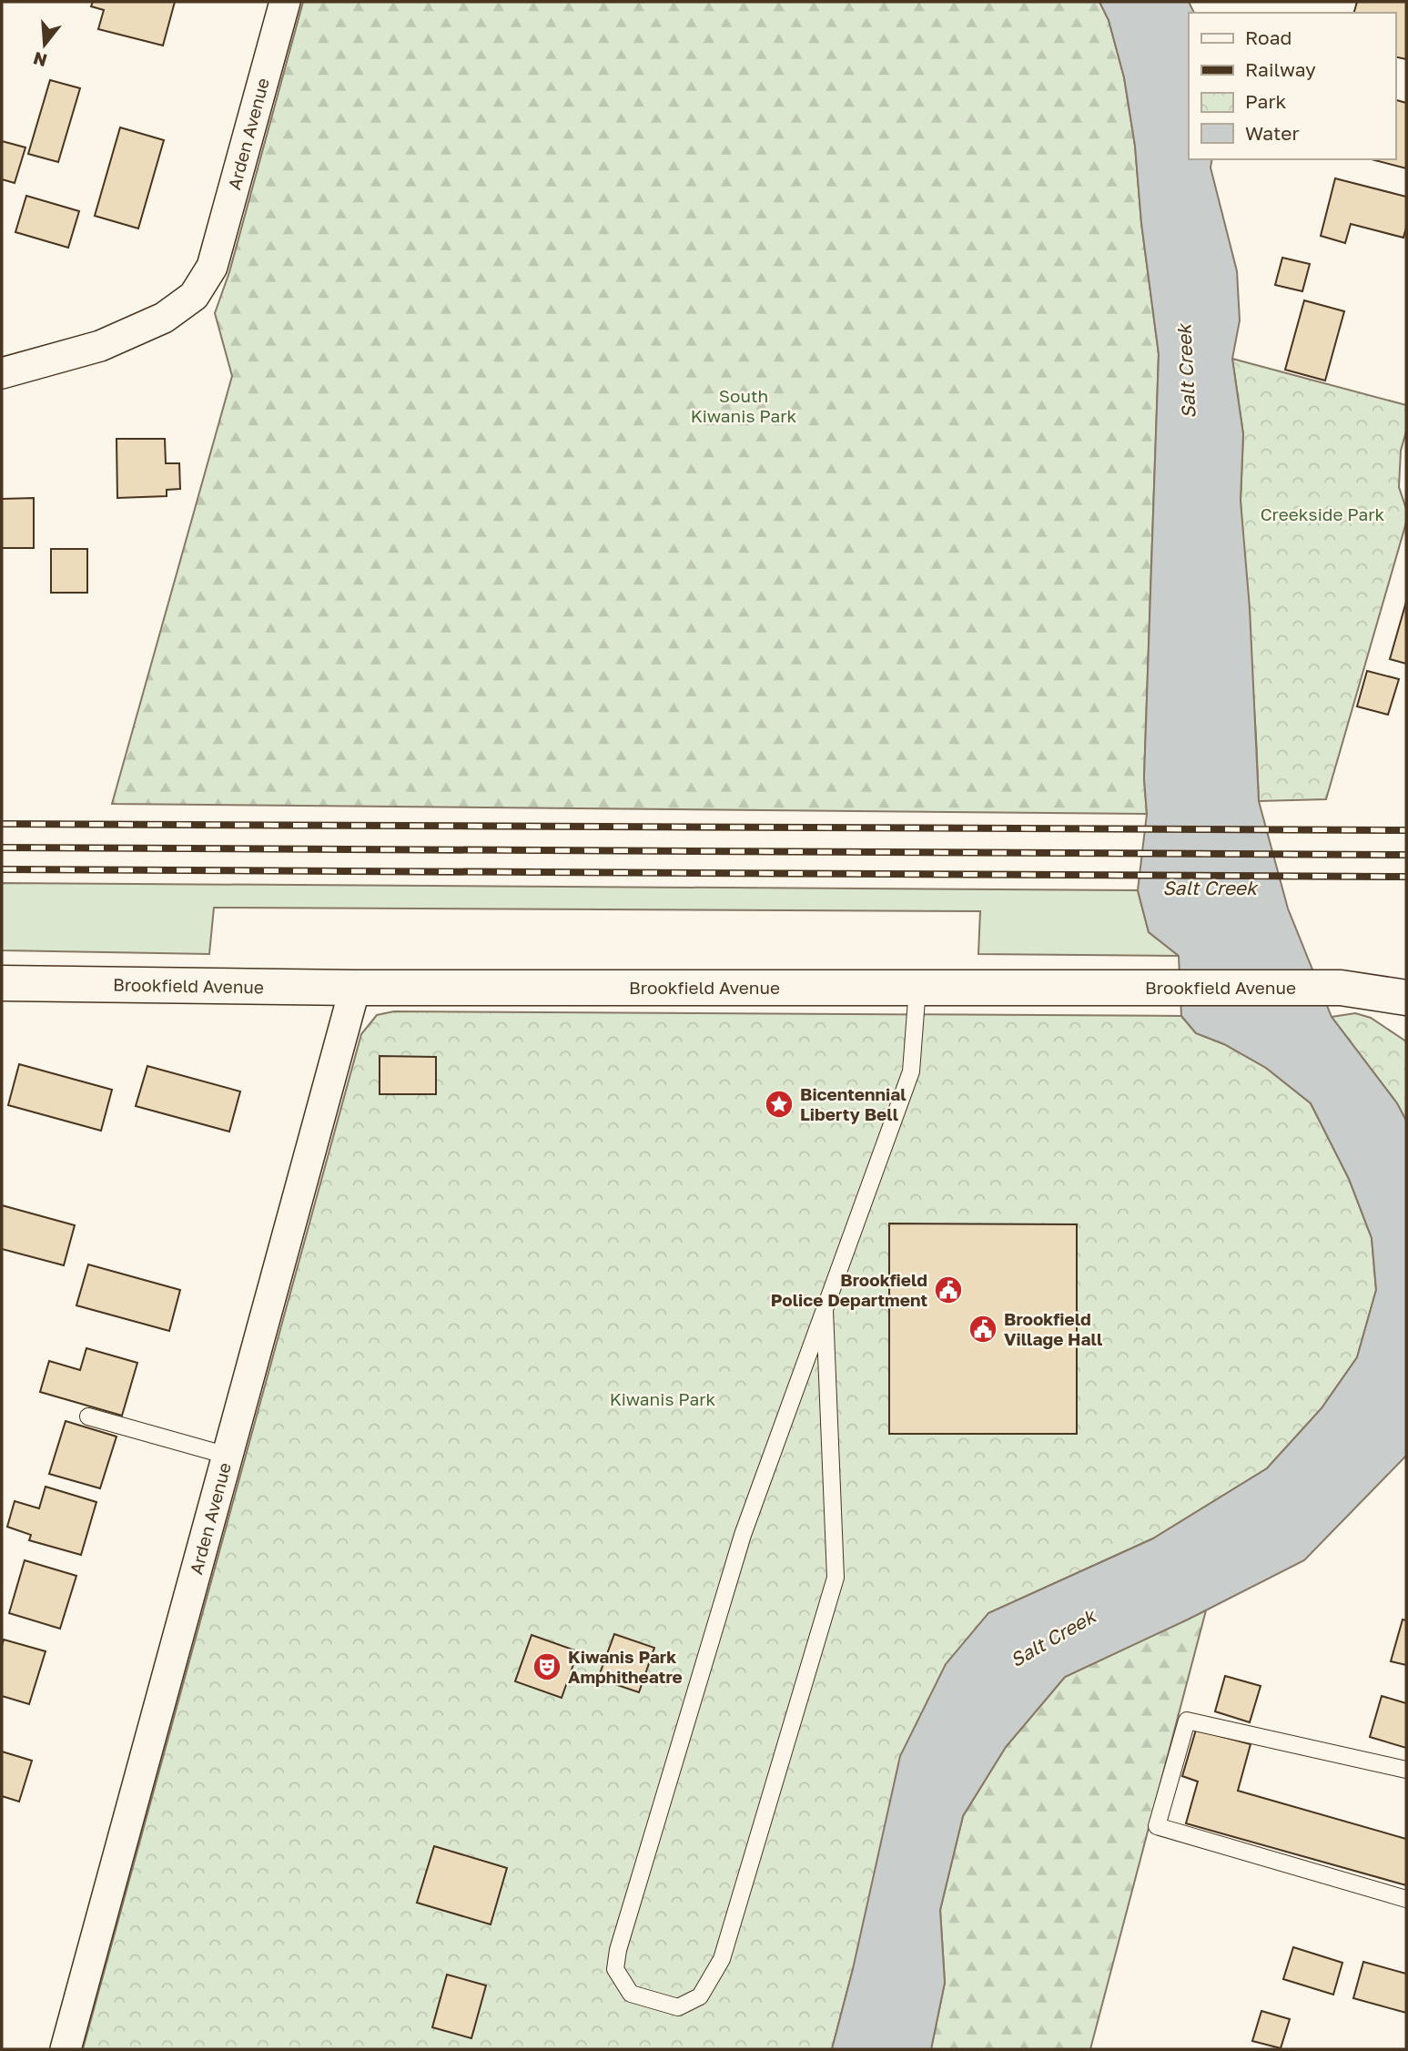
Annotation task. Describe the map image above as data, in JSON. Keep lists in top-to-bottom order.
{
  "streets": {
    "street": ["Arden Avenue", "Brookfield Avenue"]
  },
  "crossings": [
    ["Arden Avenue", "Brookfield Avenue"]
  ],
  "water": ["Salt Creek"],
  "parks": ["South Kiwanis Park", "Creekside Park", "Kiwanis Park"],
  "places": {
    "place": ["Bicentennial Liberty Bell"],
    "public building": ["Brookfield Police Department", "Brookfield Village Hall"],
    "theatre": ["Kiwanis Park Amphitheatre"]
  },
  "legend": [
    "Road",
    "Railway",
    "Park",
    "Water"
  ],
  "north": "bottom"
}
